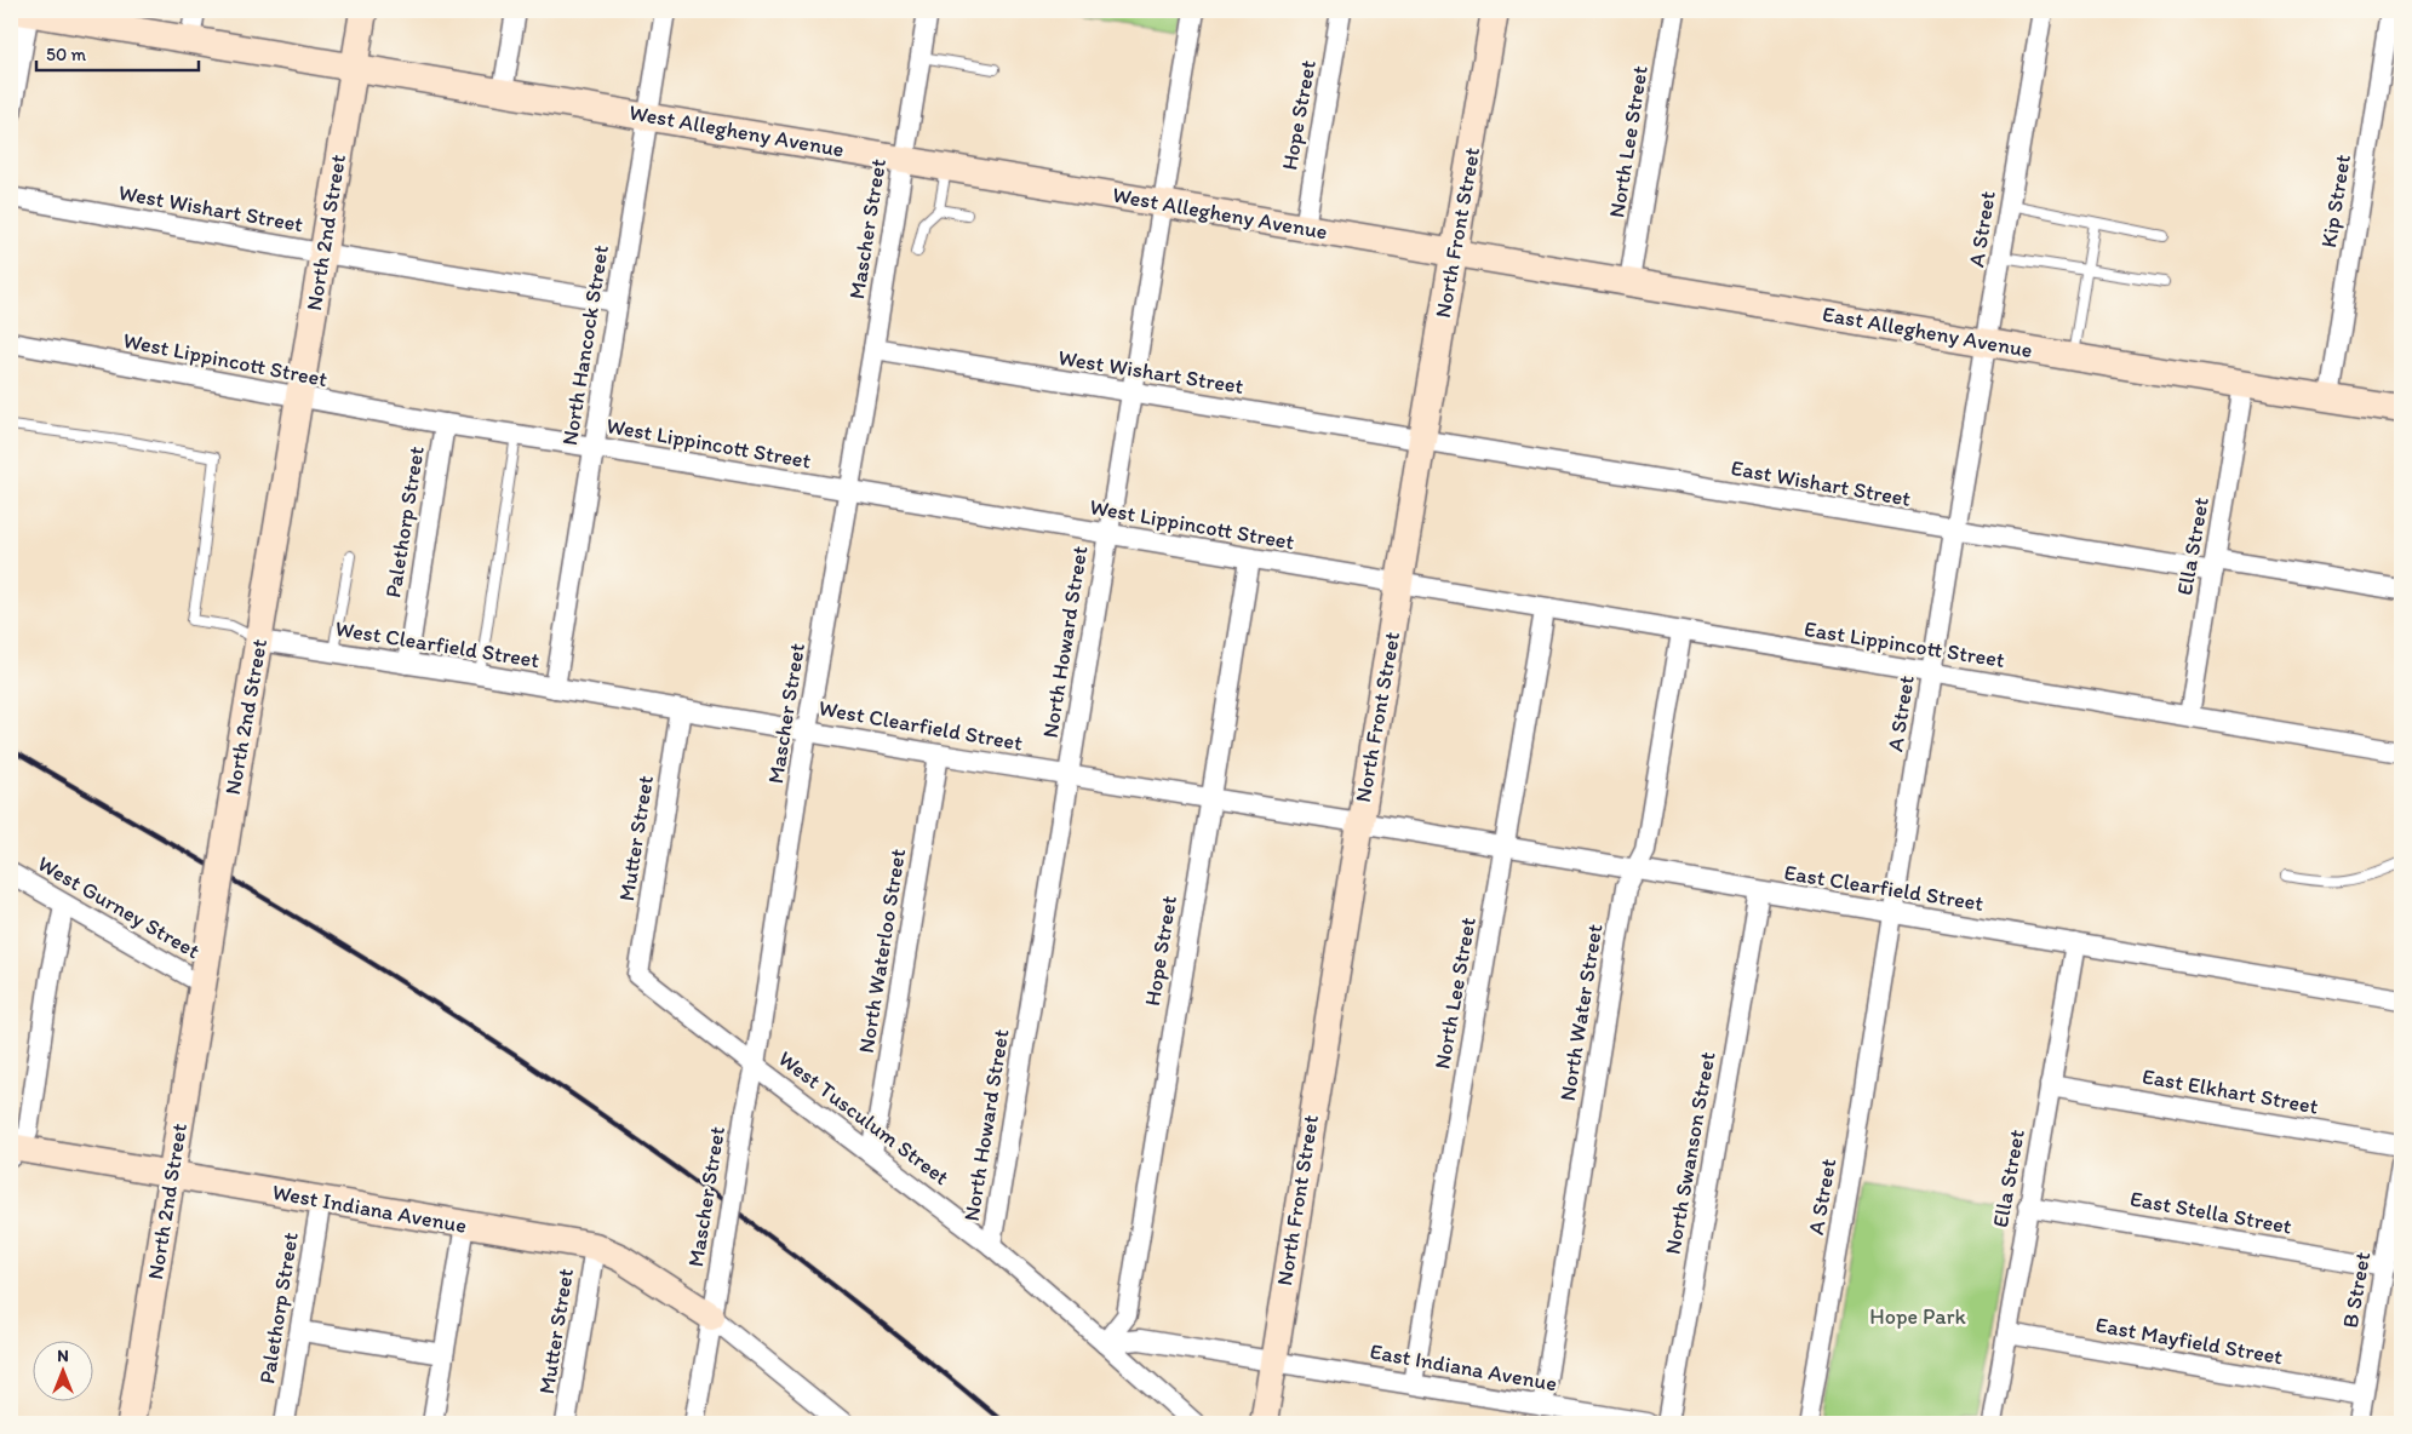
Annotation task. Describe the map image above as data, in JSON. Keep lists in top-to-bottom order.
{
  "streets": {
    "street": [
      "Hope Street",
      "West Allegheny Avenue",
      "North Lee Street",
      "Kip Street",
      "West Wishart Street",
      "Mascher Street",
      "A Street",
      "North 2nd Street",
      "North Front Street",
      "East Allegheny Avenue",
      "North Hancock Street",
      "West Lippincott Street",
      "East Wishart Street",
      "Palethorp Street",
      "Ella Street",
      "North Howard Street",
      "West Clearfield Street",
      "East Lippincott Street",
      "Mutter Street",
      "East Clearfield Street",
      "West Gurney Street",
      "North Waterloo Street",
      "North Water Street",
      "East Elkhart Street",
      "West Tusculum Street",
      "North Swanson Street",
      "West Indiana Avenue",
      "East Stella Street",
      "B Street",
      "East Mayfield Street",
      "East Indiana Avenue"
    ]
  },
  "crossings": [
    ["Hope Street", "West Allegheny Avenue"],
    ["Hope Street", "West Lippincott Street"],
    ["Hope Street", "West Clearfield Street"],
    ["Hope Street", "West Tusculum Street"],
    ["West Allegheny Avenue", "Mascher Street"],
    ["West Allegheny Avenue", "North 2nd Street"],
    ["West Allegheny Avenue", "North Front Street"],
    ["West Allegheny Avenue", "East Allegheny Avenue"],
    ["West Allegheny Avenue", "North Hancock Street"],
    ["West Allegheny Avenue", "North Howard Street"],
    ["North Lee Street", "East Allegheny Avenue"],
    ["North Lee Street", "East Lippincott Street"],
    ["North Lee Street", "East Clearfield Street"],
    ["North Lee Street", "East Indiana Avenue"],
    ["Kip Street", "East Allegheny Avenue"],
    ["West Wishart Street", "Mascher Street"],
    ["West Wishart Street", "North 2nd Street"],
    ["West Wishart Street", "North Front Street"],
    ["West Wishart Street", "North Hancock Street"],
    ["West Wishart Street", "East Wishart Street"],
    ["West Wishart Street", "North Howard Street"],
    ["Mascher Street", "West Lippincott Street"],
    ["Mascher Street", "West Clearfield Street"],
    ["Mascher Street", "West Tusculum Street"],
    ["Mascher Street", "West Indiana Avenue"],
    ["A Street", "East Allegheny Avenue"],
    ["A Street", "East Wishart Street"],
    ["A Street", "East Lippincott Street"],
    ["A Street", "East Clearfield Street"],
    ["North 2nd Street", "West Lippincott Street"],
    ["North 2nd Street", "West Clearfield Street"],
    ["North 2nd Street", "West Gurney Street"],
    ["North 2nd Street", "West Indiana Avenue"],
    ["North Front Street", "East Allegheny Avenue"],
    ["North Front Street", "West Lippincott Street"],
    ["North Front Street", "East Wishart Street"],
    ["North Front Street", "West Clearfield Street"],
    ["North Front Street", "East Lippincott Street"],
    ["North Front Street", "East Clearfield Street"],
    ["North Front Street", "East Indiana Avenue"],
    ["East Allegheny Avenue", "Ella Street"],
    ["North Hancock Street", "West Lippincott Street"],
    ["North Hancock Street", "West Clearfield Street"],
    ["West Lippincott Street", "Palethorp Street"],
    ["West Lippincott Street", "North Howard Street"],
    ["West Lippincott Street", "East Lippincott Street"],
    ["East Wishart Street", "Ella Street"],
    ["Palethorp Street", "West Clearfield Street"],
    ["Palethorp Street", "West Indiana Avenue"],
    ["Ella Street", "East Lippincott Street"],
    ["Ella Street", "East Clearfield Street"],
    ["Ella Street", "East Elkhart Street"],
    ["Ella Street", "East Stella Street"],
    ["Ella Street", "East Mayfield Street"],
    ["North Howard Street", "West Clearfield Street"],
    ["North Howard Street", "West Tusculum Street"],
    ["West Clearfield Street", "Mutter Street"],
    ["West Clearfield Street", "East Clearfield Street"],
    ["West Clearfield Street", "North Waterloo Street"],
    ["East Lippincott Street", "North Water Street"],
    ["Mutter Street", "West Tusculum Street"],
    ["Mutter Street", "West Indiana Avenue"],
    ["East Clearfield Street", "North Water Street"],
    ["East Clearfield Street", "North Swanson Street"],
    ["North Waterloo Street", "West Tusculum Street"],
    ["North Water Street", "East Indiana Avenue"],
    ["East Stella Street", "B Street"],
    ["B Street", "East Mayfield Street"]
  ],
  "parks": ["Hope Park"],
  "scale_bar": "50 m",
  "north": "top"
}
